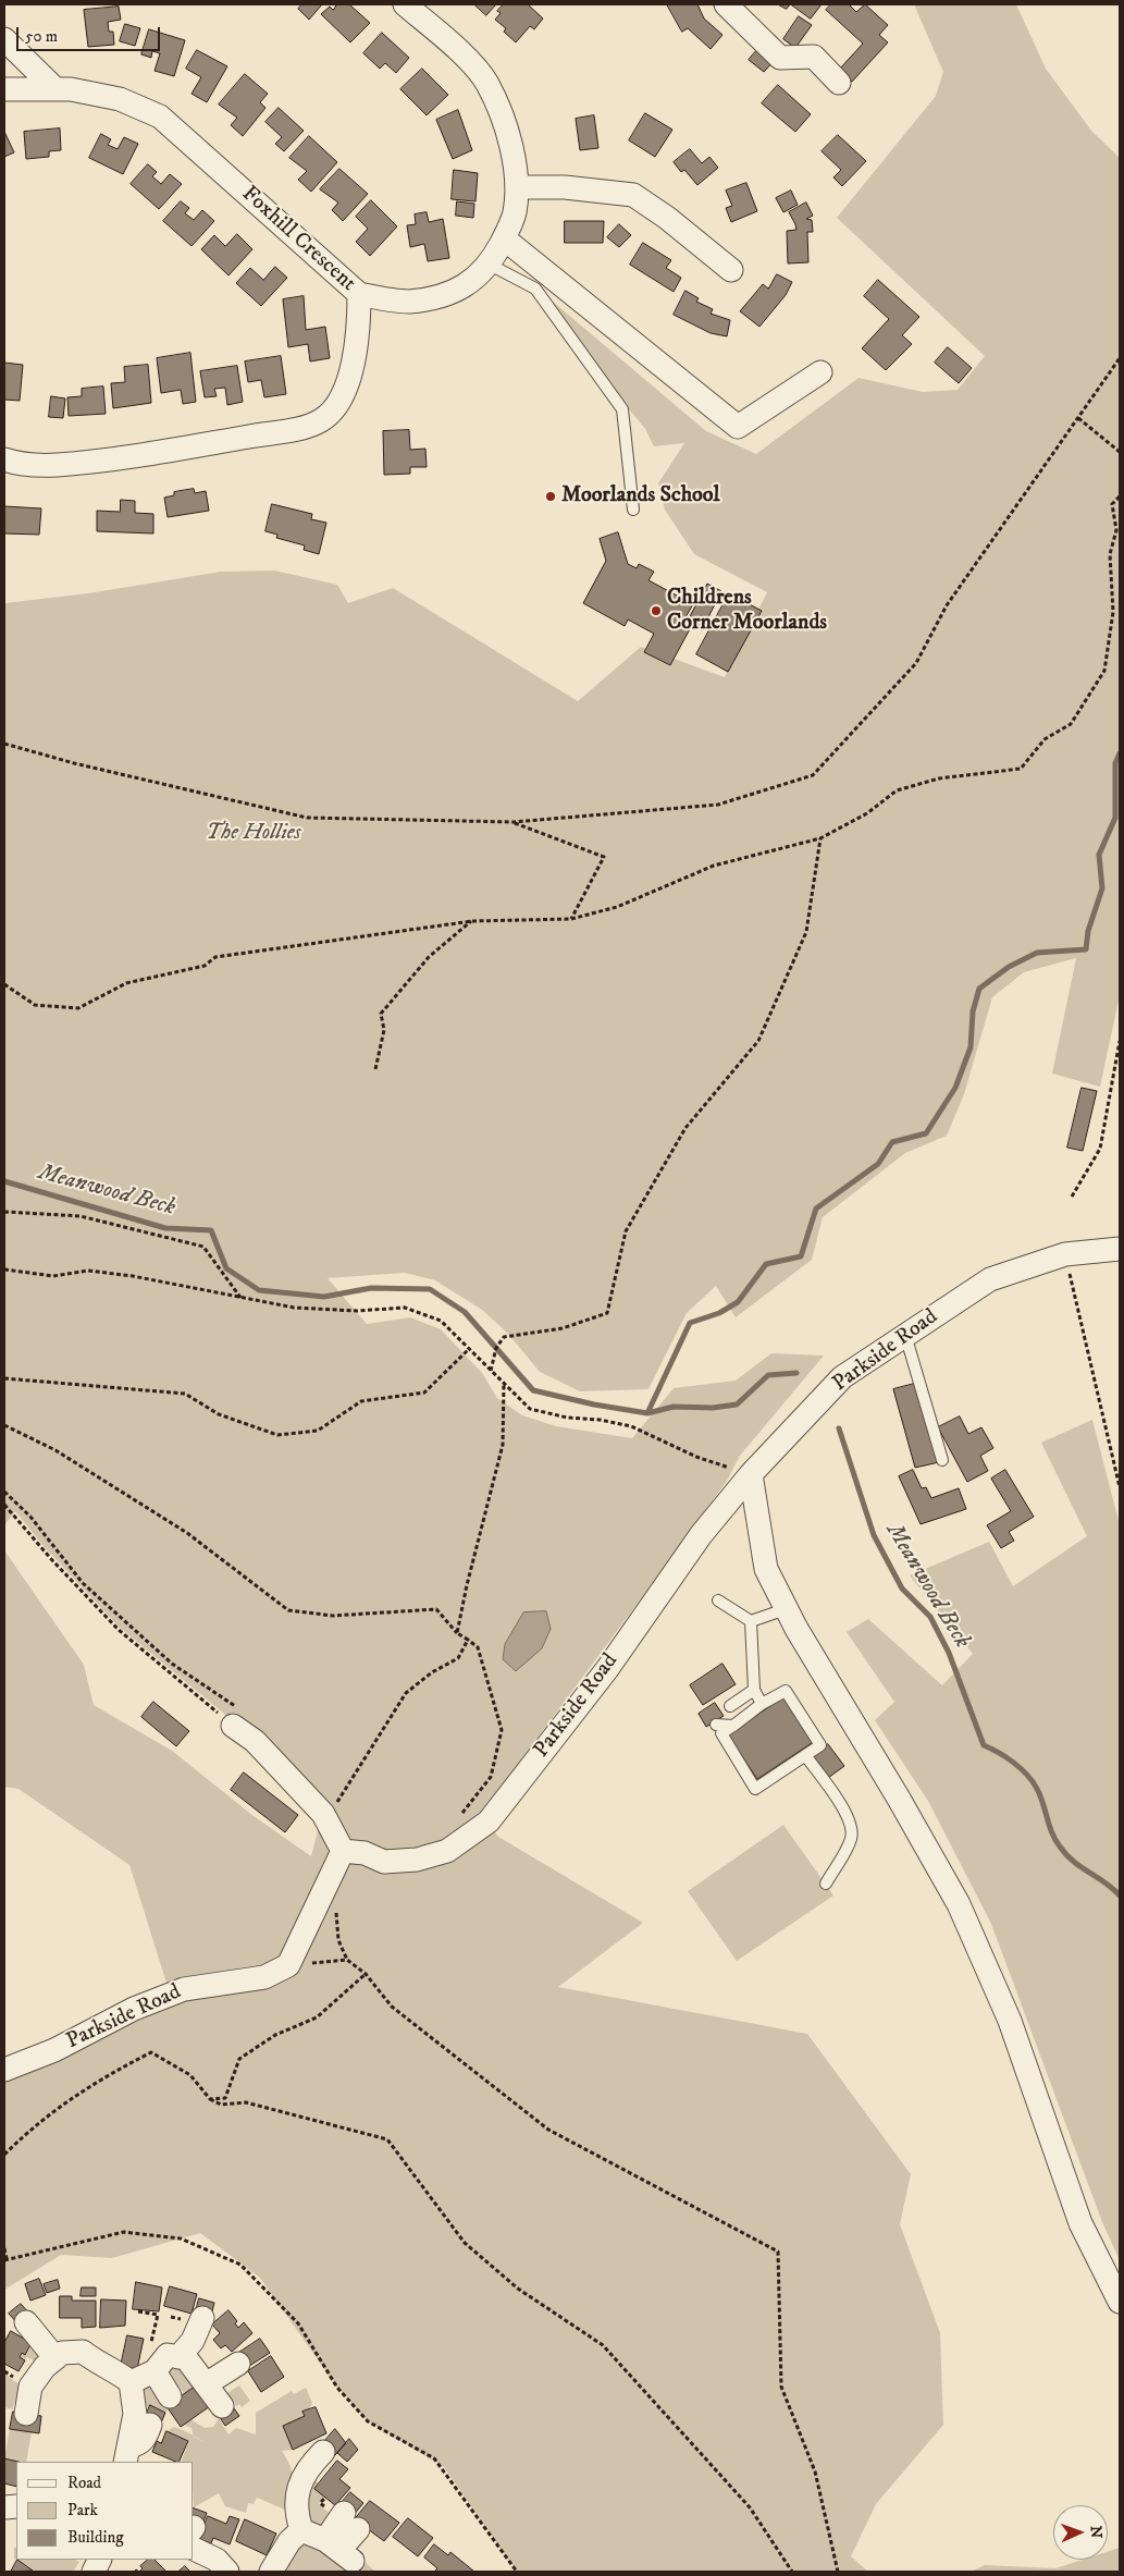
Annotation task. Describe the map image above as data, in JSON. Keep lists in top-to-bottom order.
{
  "streets": {
    "street": ["Foxhill Crescent", "Parkside Road"]
  },
  "water": ["Meanwood Beck"],
  "parks": ["The Hollies"],
  "places": ["Moorlands School", "Childrens Corner Moorlands"],
  "legend": ["Road", "Park", "Building"],
  "scale_bar": "50 m",
  "north": "right"
}
